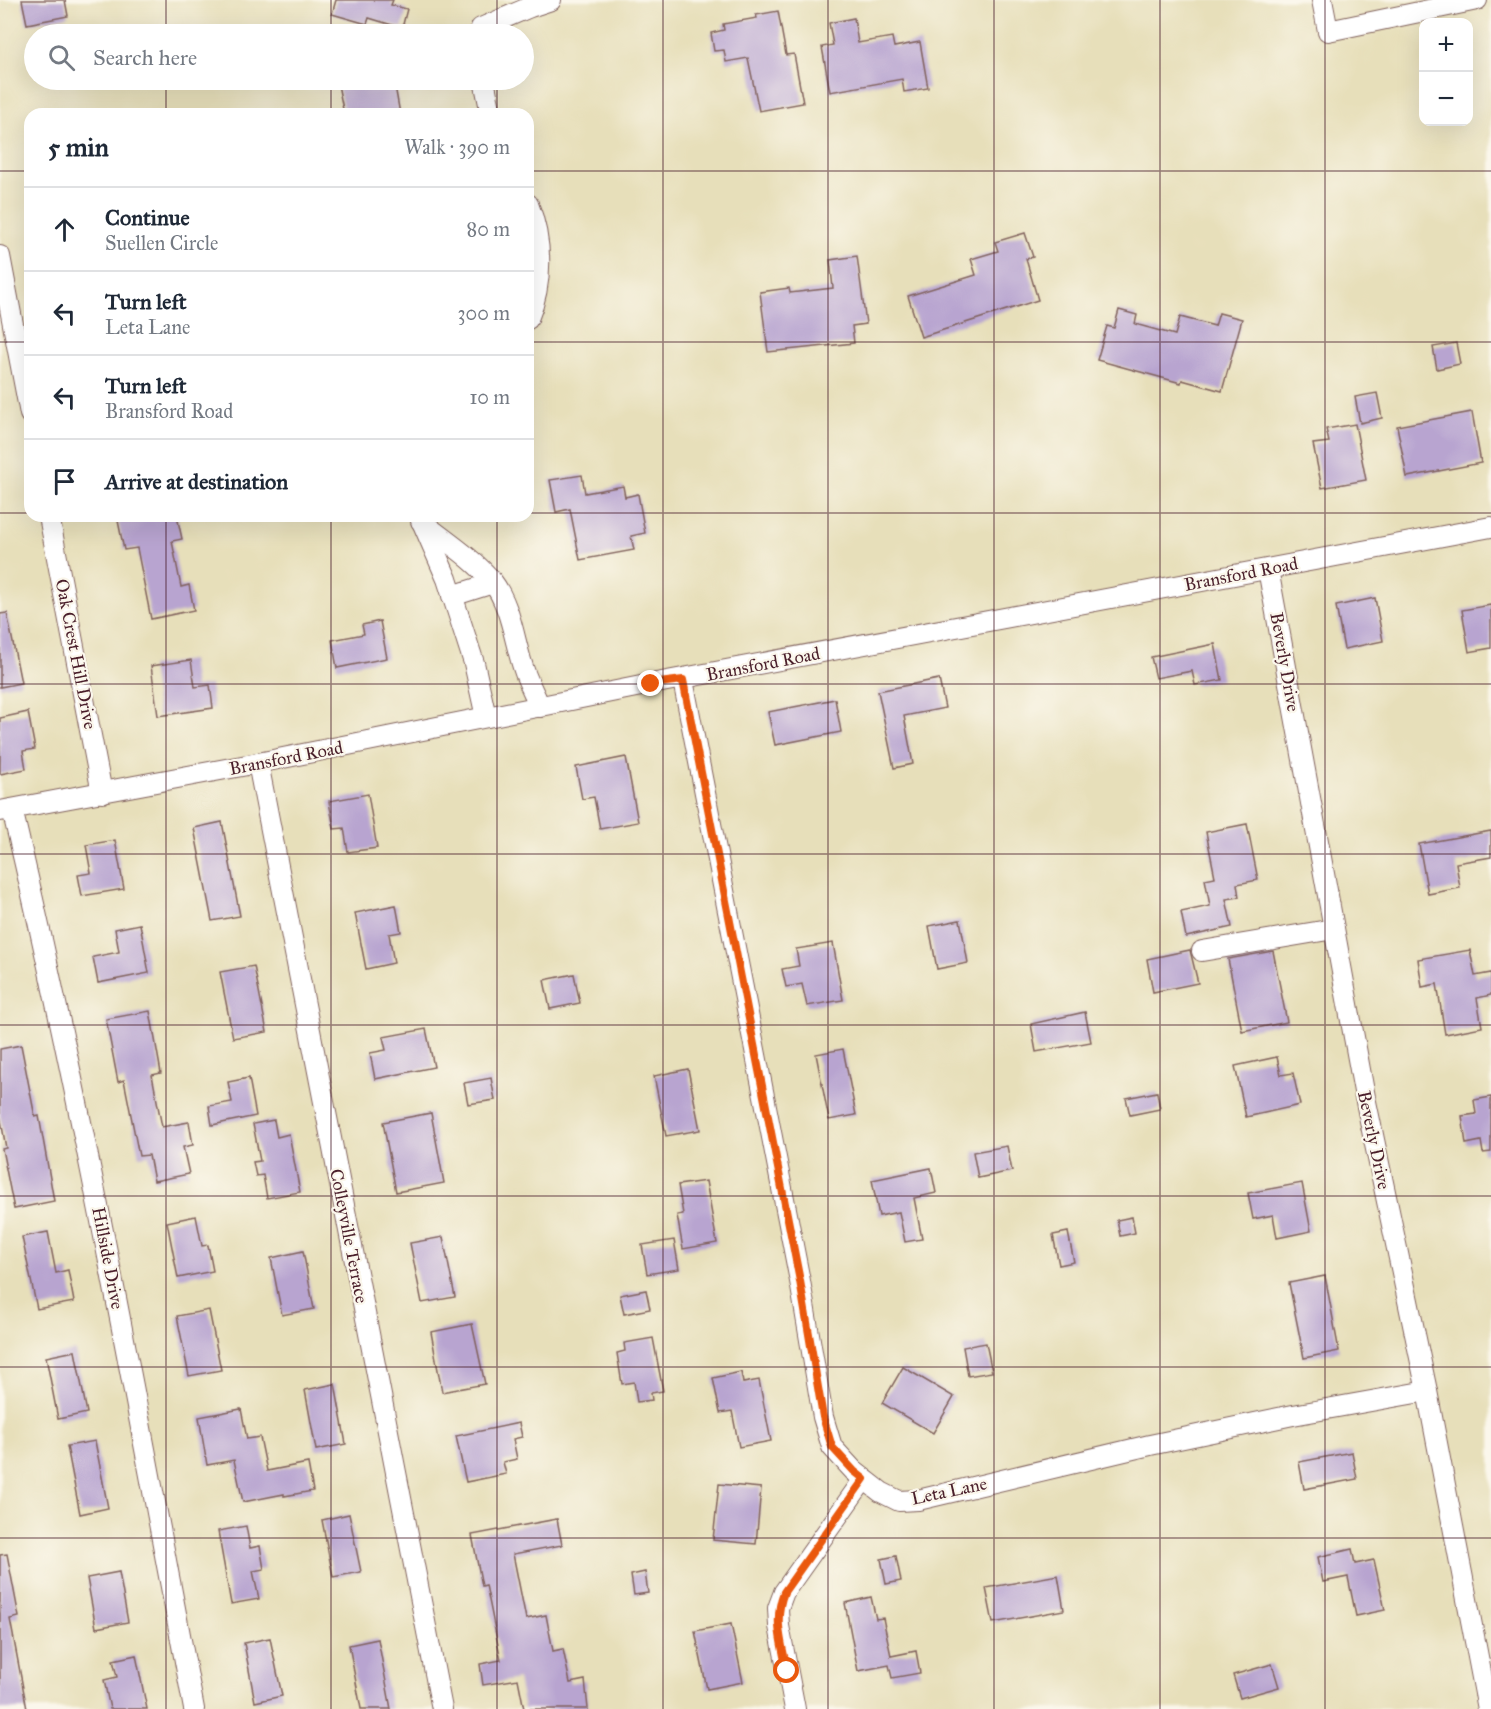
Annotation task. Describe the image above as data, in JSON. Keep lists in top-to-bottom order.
{
  "streets": {
    "street": [
      "Bransford Road",
      "Oak Crest Hill Drive",
      "Beverly Drive",
      "Colleyville Terrace",
      "Hillside Drive",
      "Leta Lane"
    ]
  },
  "crossings": [
    ["Bransford Road", "Oak Crest Hill Drive"],
    ["Bransford Road", "Beverly Drive"],
    ["Bransford Road", "Colleyville Terrace"],
    ["Bransford Road", "Hillside Drive"],
    ["Bransford Road", "Leta Lane"],
    ["Beverly Drive", "Leta Lane"]
  ],
  "page": {
    "map_buttons": ["+", "−"],
    "search": "Search here",
    "heading": ["5 min", "Walk · 390 m"],
    "list": [
      ["Continue", "Suellen Circle", "80 m"],
      ["Turn left", "Leta Lane", "300 m"],
      ["Turn left", "Bransford Road", "10 m"],
      "Arrive at destination"
    ]
  }
}
